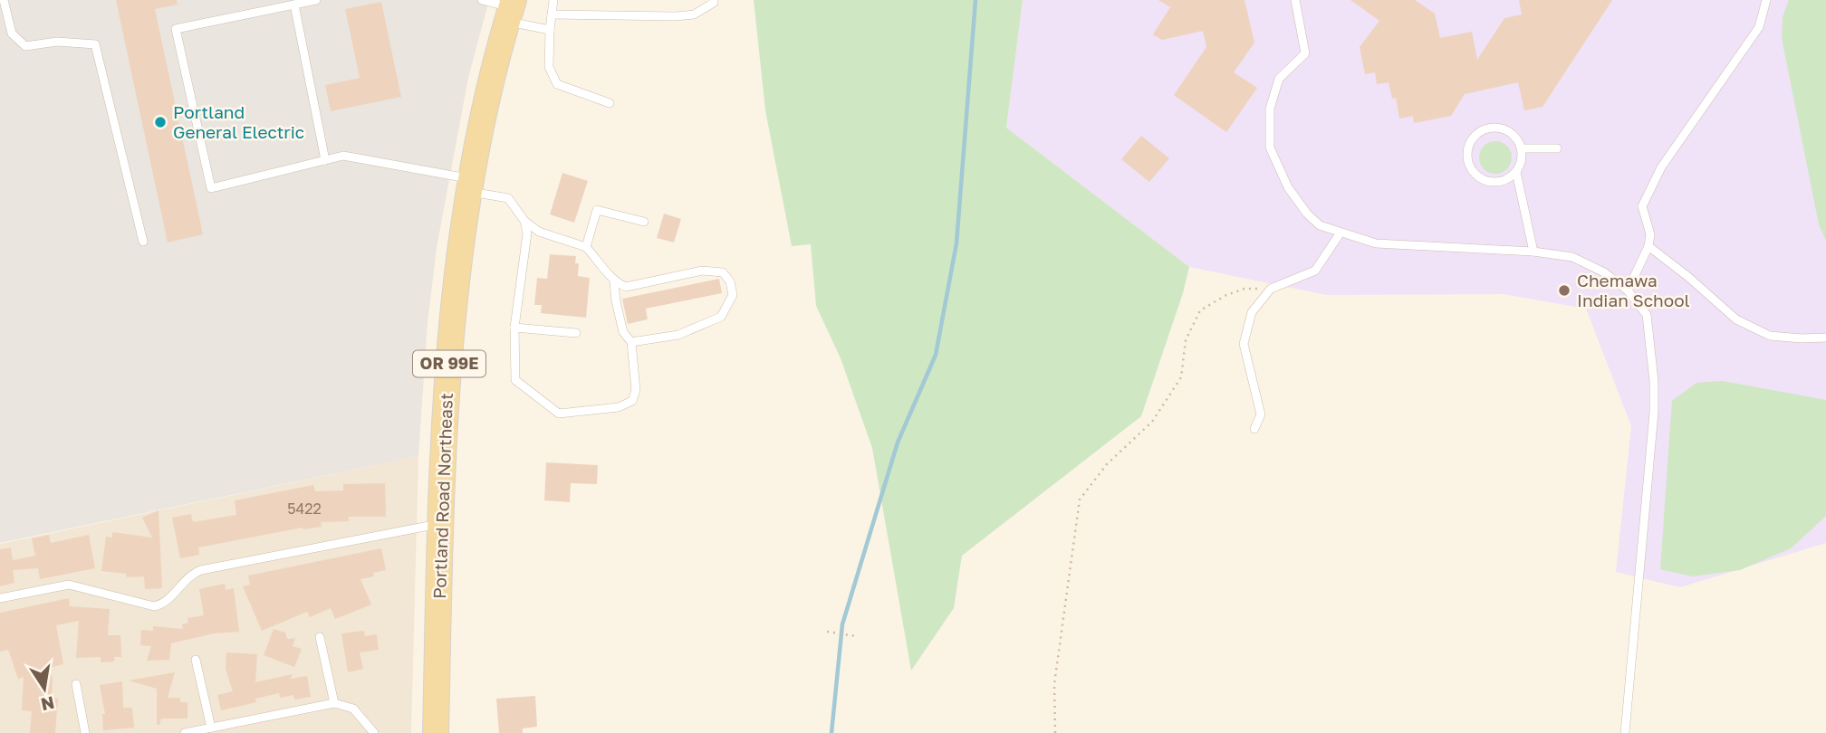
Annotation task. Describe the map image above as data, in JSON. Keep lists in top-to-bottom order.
{
  "streets": {
    "main road": ["OR 99E", "Portland Road Northeast"]
  },
  "places": ["Portland General Electric", "Chemawa Indian School"],
  "house_numbers": ["5422"],
  "north": "bottom"
}
